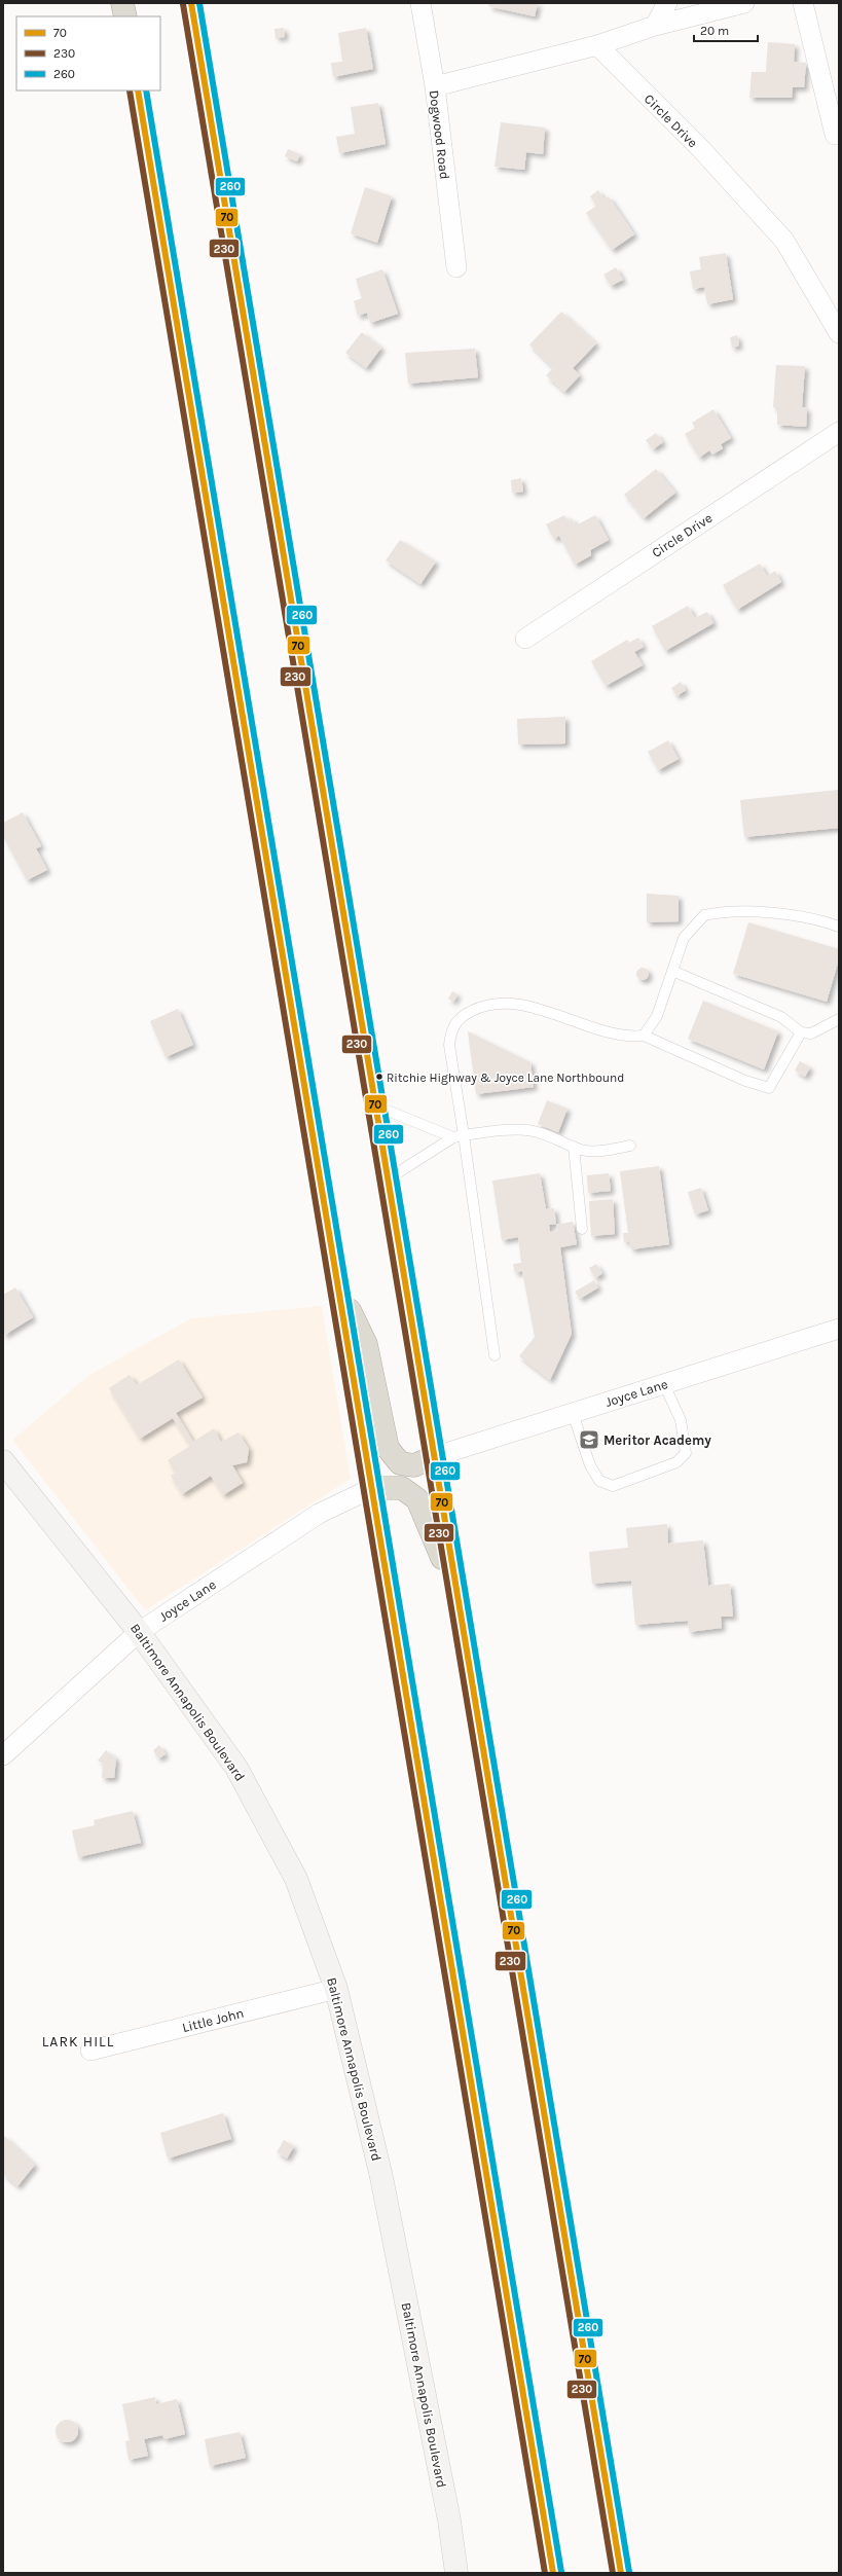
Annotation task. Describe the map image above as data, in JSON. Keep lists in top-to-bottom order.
{
  "streets": {
    "street": [
      "Circle Drive",
      "Dogwood Road",
      "Joyce Lane",
      "Baltimore Annapolis Boulevard",
      "Little John"
    ]
  },
  "crossings": [
    ["Joyce Lane", "Baltimore Annapolis Boulevard"],
    ["Baltimore Annapolis Boulevard", "Little John"]
  ],
  "districts": ["LARK HILL"],
  "places": {
    "other": ["Ritchie Highway & Joyce Lane Northbound"],
    "school or university": ["Meritor Academy"]
  },
  "lines": ["transit line 70", "transit line 260", "transit line 230"],
  "legend": ["70", "230", "260"],
  "scale_bar": "20 m"
}
